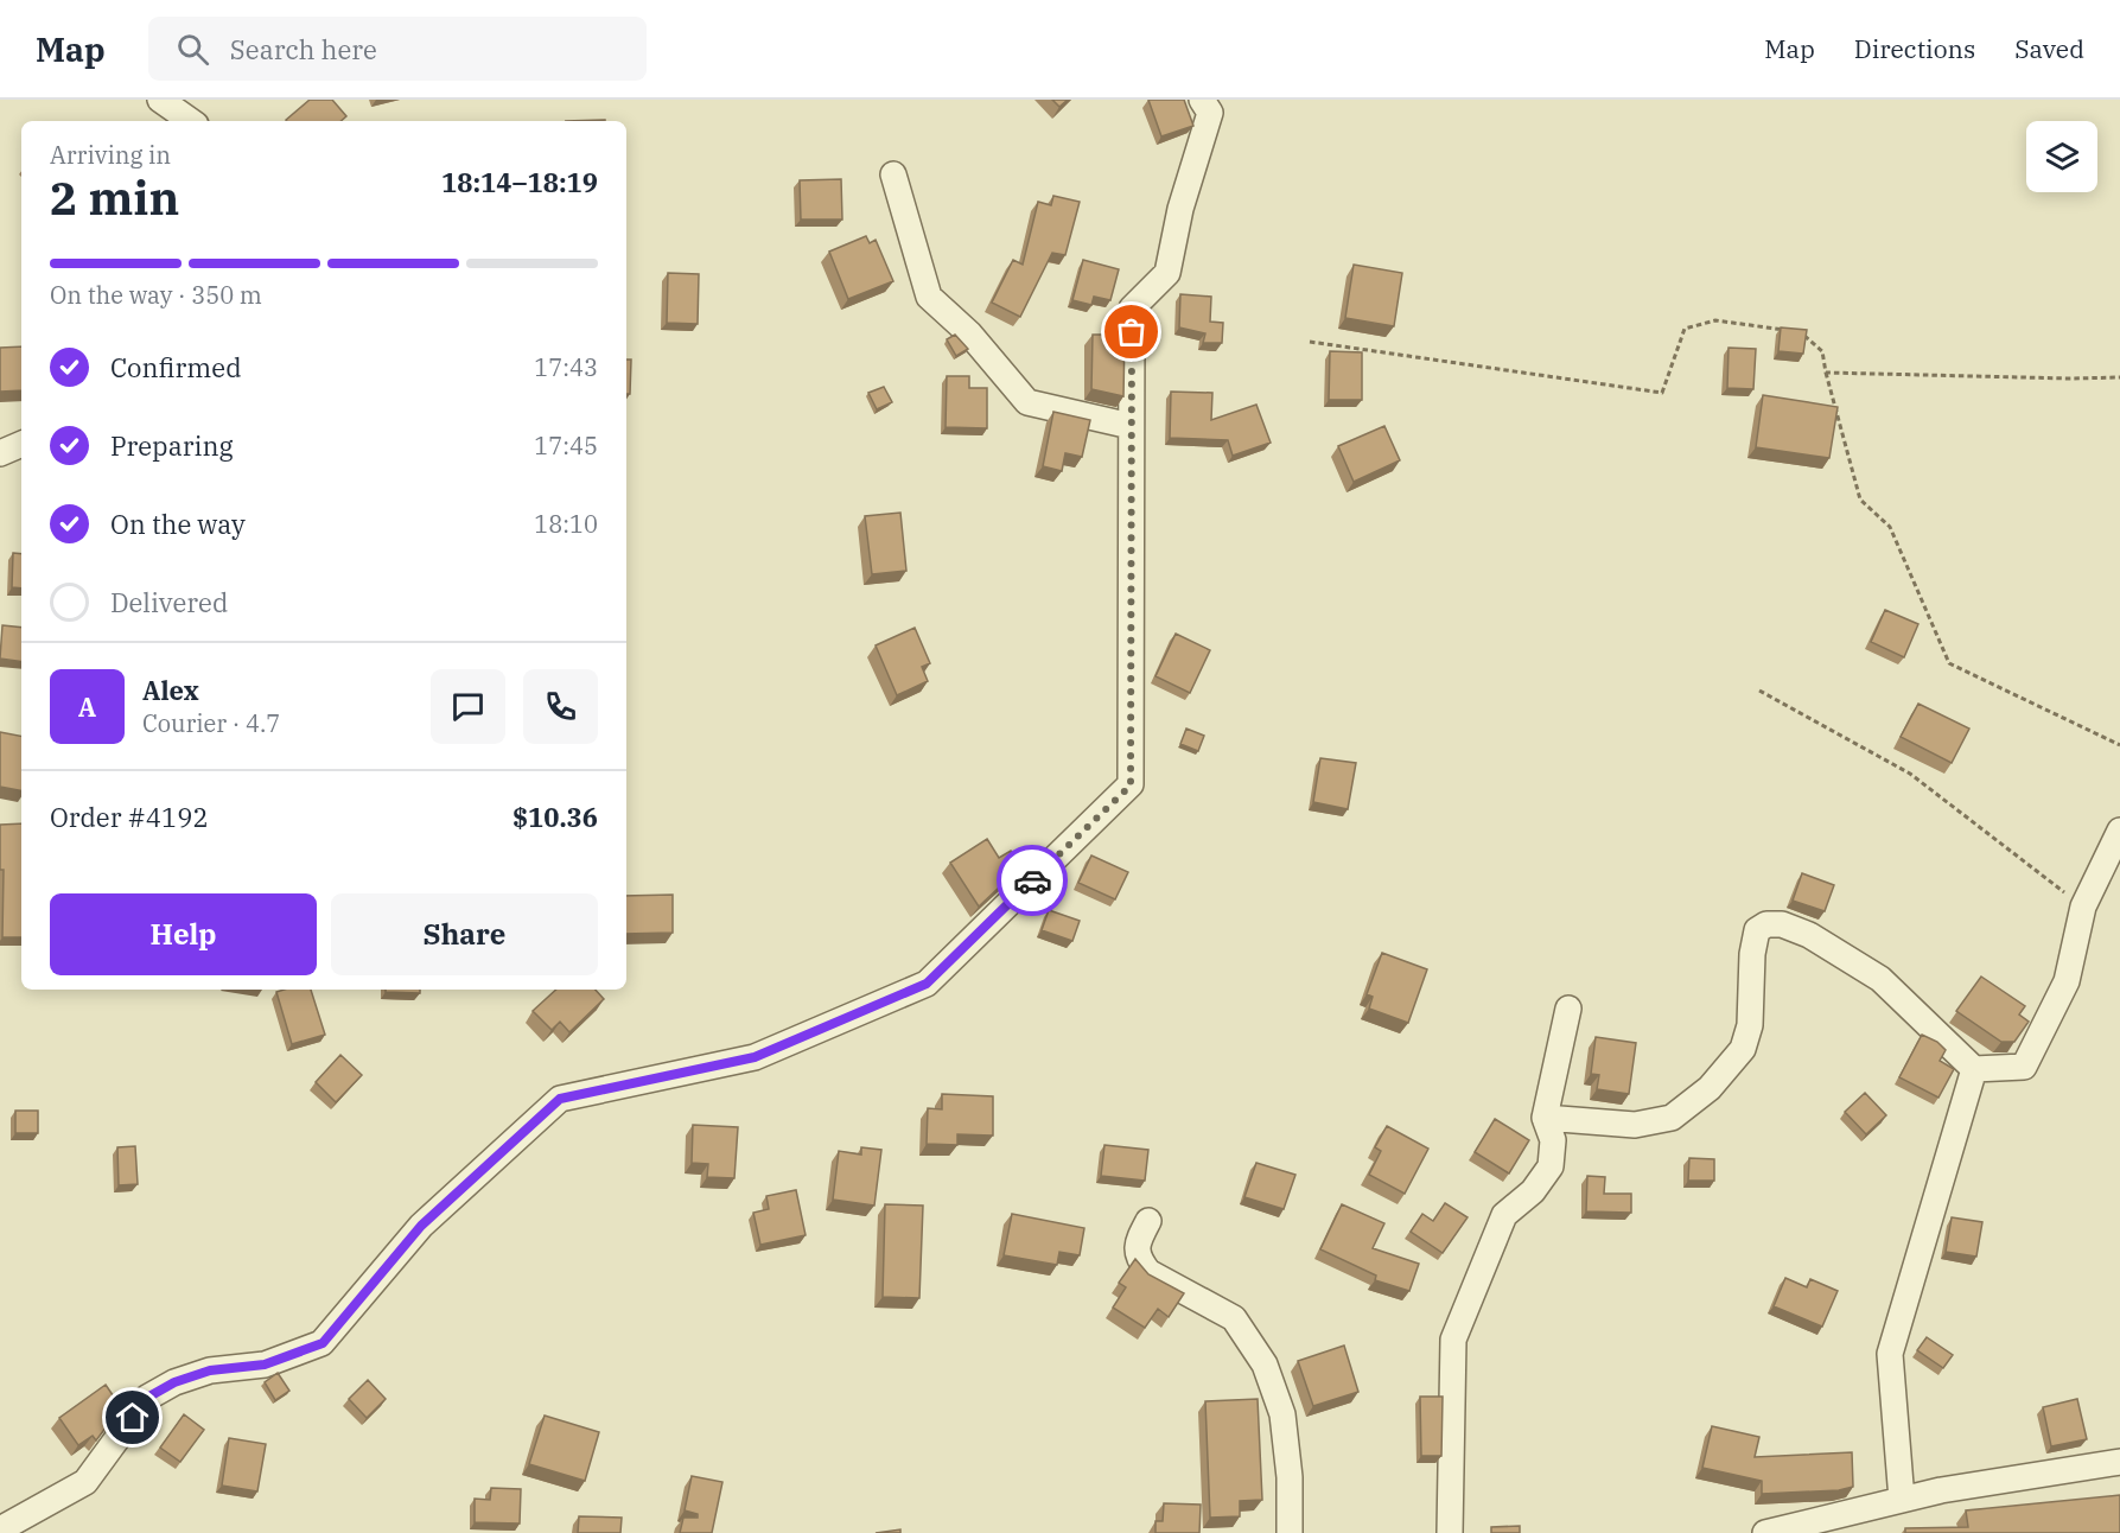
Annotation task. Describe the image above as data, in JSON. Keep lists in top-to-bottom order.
{
  "page": {
    "header": "Map",
    "search": "Search here",
    "nav": ["Map", "Directions", "Saved"],
    "heading": ["2 min", "Arriving in", "18:14–18:19"],
    "panel": [
      "Alex",
      "Courier · 4.7",
      "Order #4192",
      "$10.36"
    ],
    "bar": "On the way · 350 m",
    "list": [
      ["Confirmed", "17:43"],
      ["Preparing", "17:45"],
      ["On the way", "18:10"],
      "Delivered"
    ],
    "round": "A",
    "buttons": ["Help", "Share"]
  }
}
